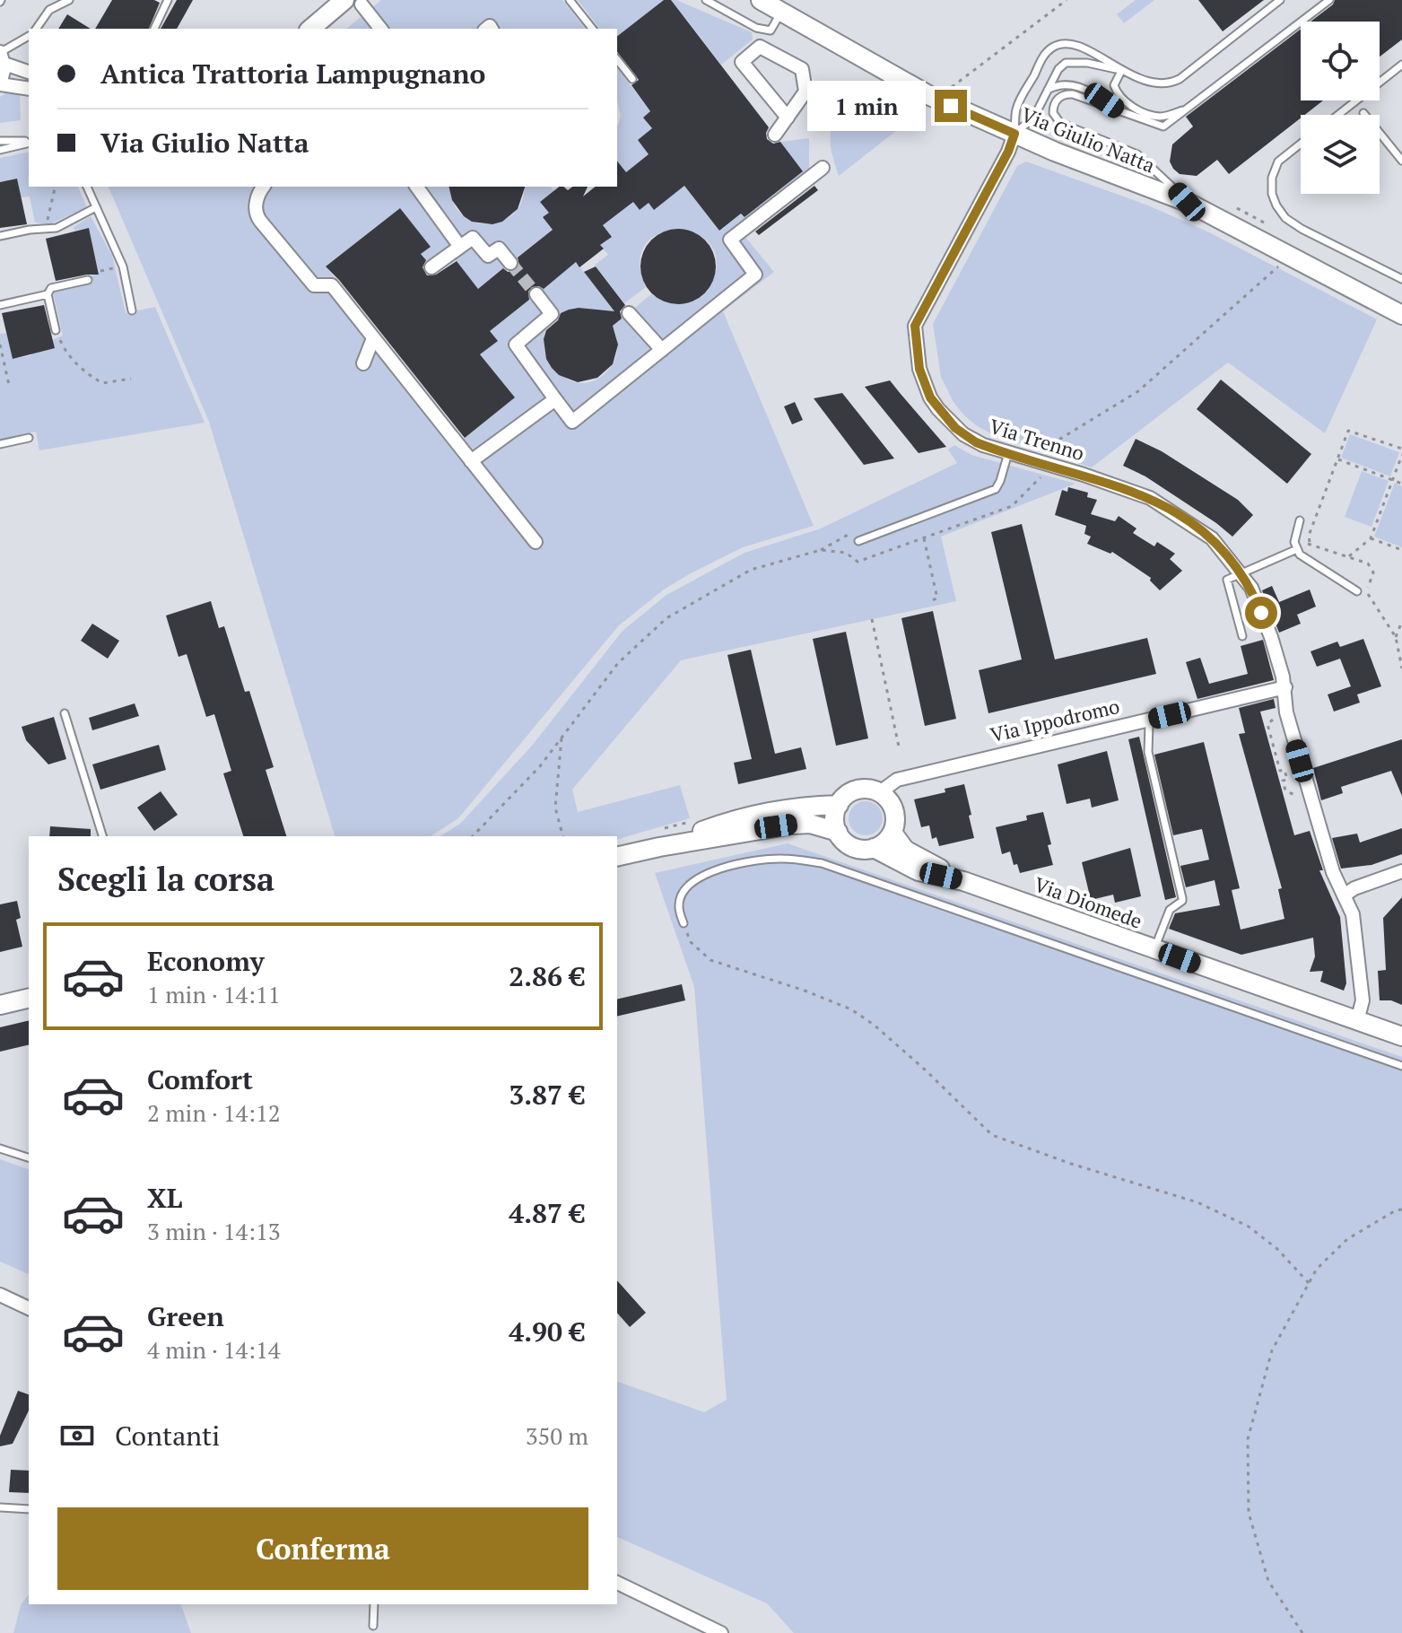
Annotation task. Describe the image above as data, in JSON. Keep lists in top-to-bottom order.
{
  "streets": {
    "street": [
      "Via Giulio Natta",
      "Via Trenno",
      "Via Ippodromo",
      "Via Diomede"
    ]
  },
  "crossings": [
    ["Via Giulio Natta", "Via Trenno"],
    ["Via Trenno", "Via Ippodromo"],
    ["Via Trenno", "Via Diomede"],
    ["Via Ippodromo", "Via Diomede"]
  ],
  "page": {
    "banner": ["Antica Trattoria Lampugnano", "Via Giulio Natta"],
    "bubble": "1 min",
    "heading": "Scegli la corsa",
    "list": [
      {
        "name": "Economy",
        "note": "1 min · 14:11",
        "value": "2.86 €"
      },
      {
        "name": "Comfort",
        "note": "2 min · 14:12",
        "value": "3.87 €"
      },
      {
        "name": "XL",
        "note": "3 min · 14:13",
        "value": "4.87 €"
      },
      {
        "name": "Green",
        "note": "4 min · 14:14",
        "value": "4.90 €"
      }
    ],
    "pay": ["Contanti", "350 m"],
    "buttons": "Conferma"
  }
}
